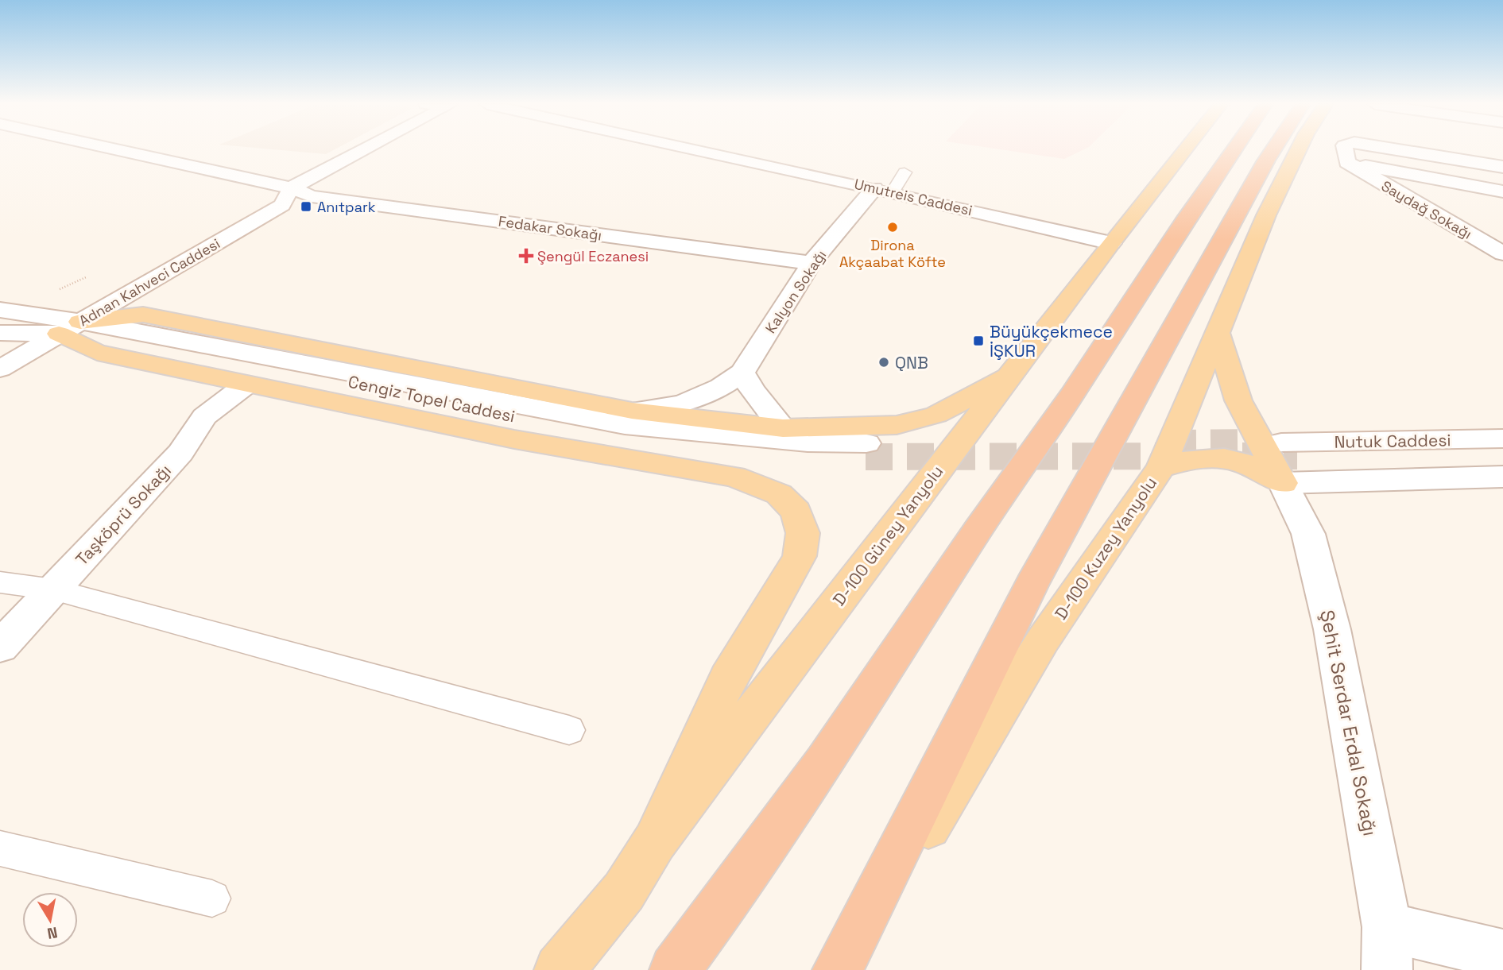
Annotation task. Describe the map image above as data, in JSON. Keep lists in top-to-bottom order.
{
  "streets": {
    "main road": ["D-100 Güney Yanyolu", "D-100 Kuzey Yanyolu"],
    "street": [
      "Umutreis Caddesi",
      "Saydağ Sokağı",
      "Fedakar Sokağı",
      "Adnan Kahveci Caddesi",
      "Kalyon Sokağı",
      "Cengiz Topel Caddesi",
      "Nutuk Caddesi",
      "Taşköprü Sokağı",
      "Şehit Serdar Erdal Sokağı"
    ]
  },
  "crossings": [
    ["Umutreis Caddesi", "Kalyon Sokağı"],
    ["Umutreis Caddesi", "D-100 Güney Yanyolu"],
    ["Fedakar Sokağı", "Adnan Kahveci Caddesi"],
    ["Fedakar Sokağı", "Kalyon Sokağı"],
    ["Adnan Kahveci Caddesi", "Cengiz Topel Caddesi"],
    ["Nutuk Caddesi", "Şehit Serdar Erdal Sokağı"]
  ],
  "places": {
    "transit": ["Anıtpark", "Büyükçekmece İŞKUR"],
    "other": ["Dirona Akçaabat Köfte", "QNB"],
    "health": ["Şengül Eczanesi"]
  },
  "north": "bottom"
}
